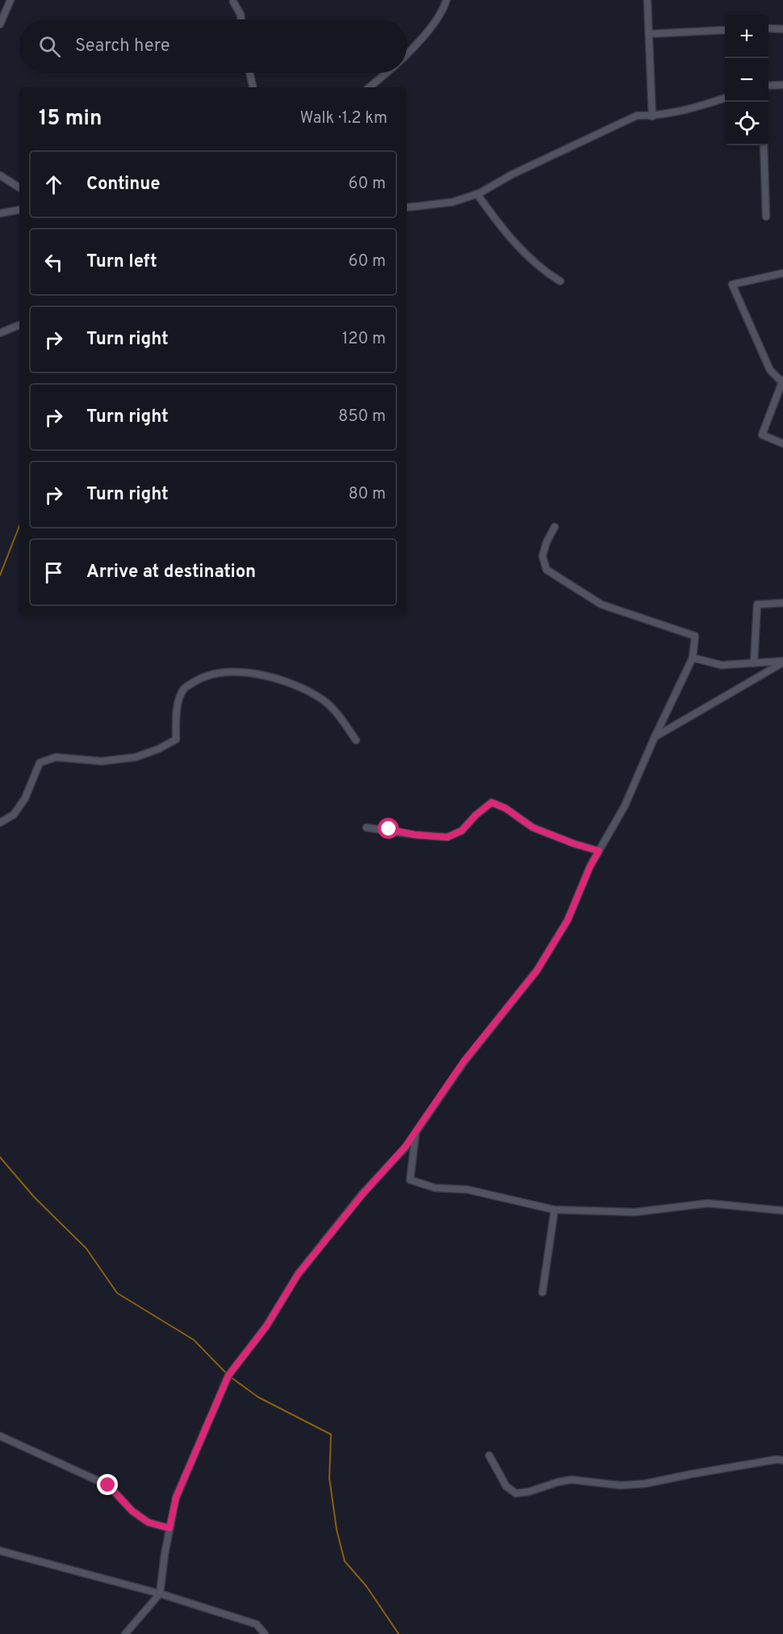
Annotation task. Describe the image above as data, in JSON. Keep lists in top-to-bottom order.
{
  "page": {
    "map_buttons": ["+", "−"],
    "search": "Search here",
    "heading": ["15 min", "Walk · 1.2 km"],
    "list": [
      ["Continue", "60 m"],
      ["Turn left", "60 m"],
      ["Turn right", "120 m"],
      ["Turn right", "850 m"],
      ["Turn right", "80 m"],
      "Arrive at destination"
    ]
  }
}
